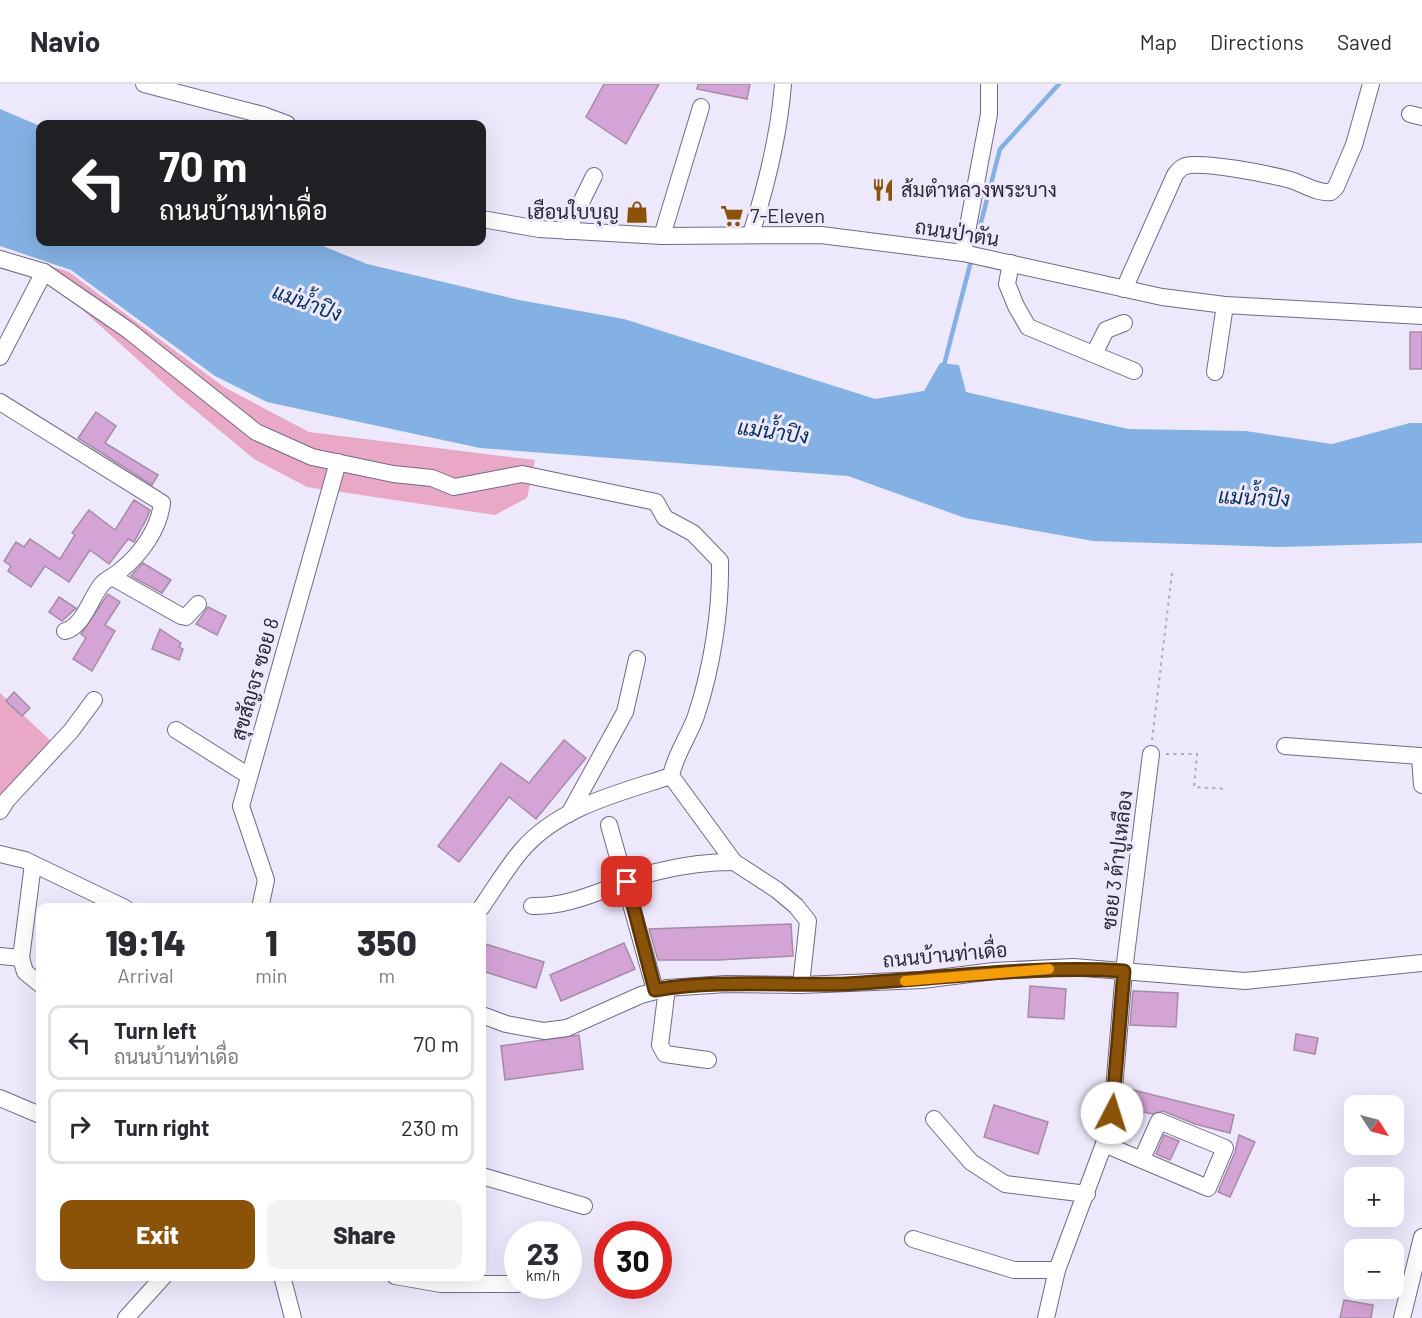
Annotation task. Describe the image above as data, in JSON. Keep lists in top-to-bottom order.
{
  "streets": {
    "street": [
      "ถนนป่าตัน",
      "สุขสัญจร ซอย 8",
      "ซอย 3 ต้าปูเหลือง",
      "ถนนบ้านท่าเดื่อ"
    ]
  },
  "crossings": [
    ["ซอย 3 ต้าปูเหลือง", "ถนนบ้านท่าเดื่อ"]
  ],
  "water": ["แม่น้ำปิง"],
  "places": {
    "restaurant": ["ส้มตำหลวงพระบาง"],
    "shop": ["เฮือนใบบุญ"],
    "supermarket": ["7-Eleven"]
  },
  "north": "bottom right",
  "page": {
    "header": "Navio",
    "nav": ["Map", "Directions", "Saved"],
    "turn": ["70 m", "ถนนบ้านท่าเดื่อ"],
    "eta": [
      "19:14",
      "Arrival",
      "1",
      "min",
      "350",
      "m"
    ],
    "list": [
      {
        "name": "Turn left",
        "note": "ถนนบ้านท่าเดื่อ",
        "value": "70 m"
      },
      {
        "name": "Turn right",
        "value": "230 m"
      }
    ],
    "map_buttons": ["+", "−"],
    "buttons": ["Exit", "Share"],
    "speed": "23 km/h",
    "limit": "30"
  }
}
